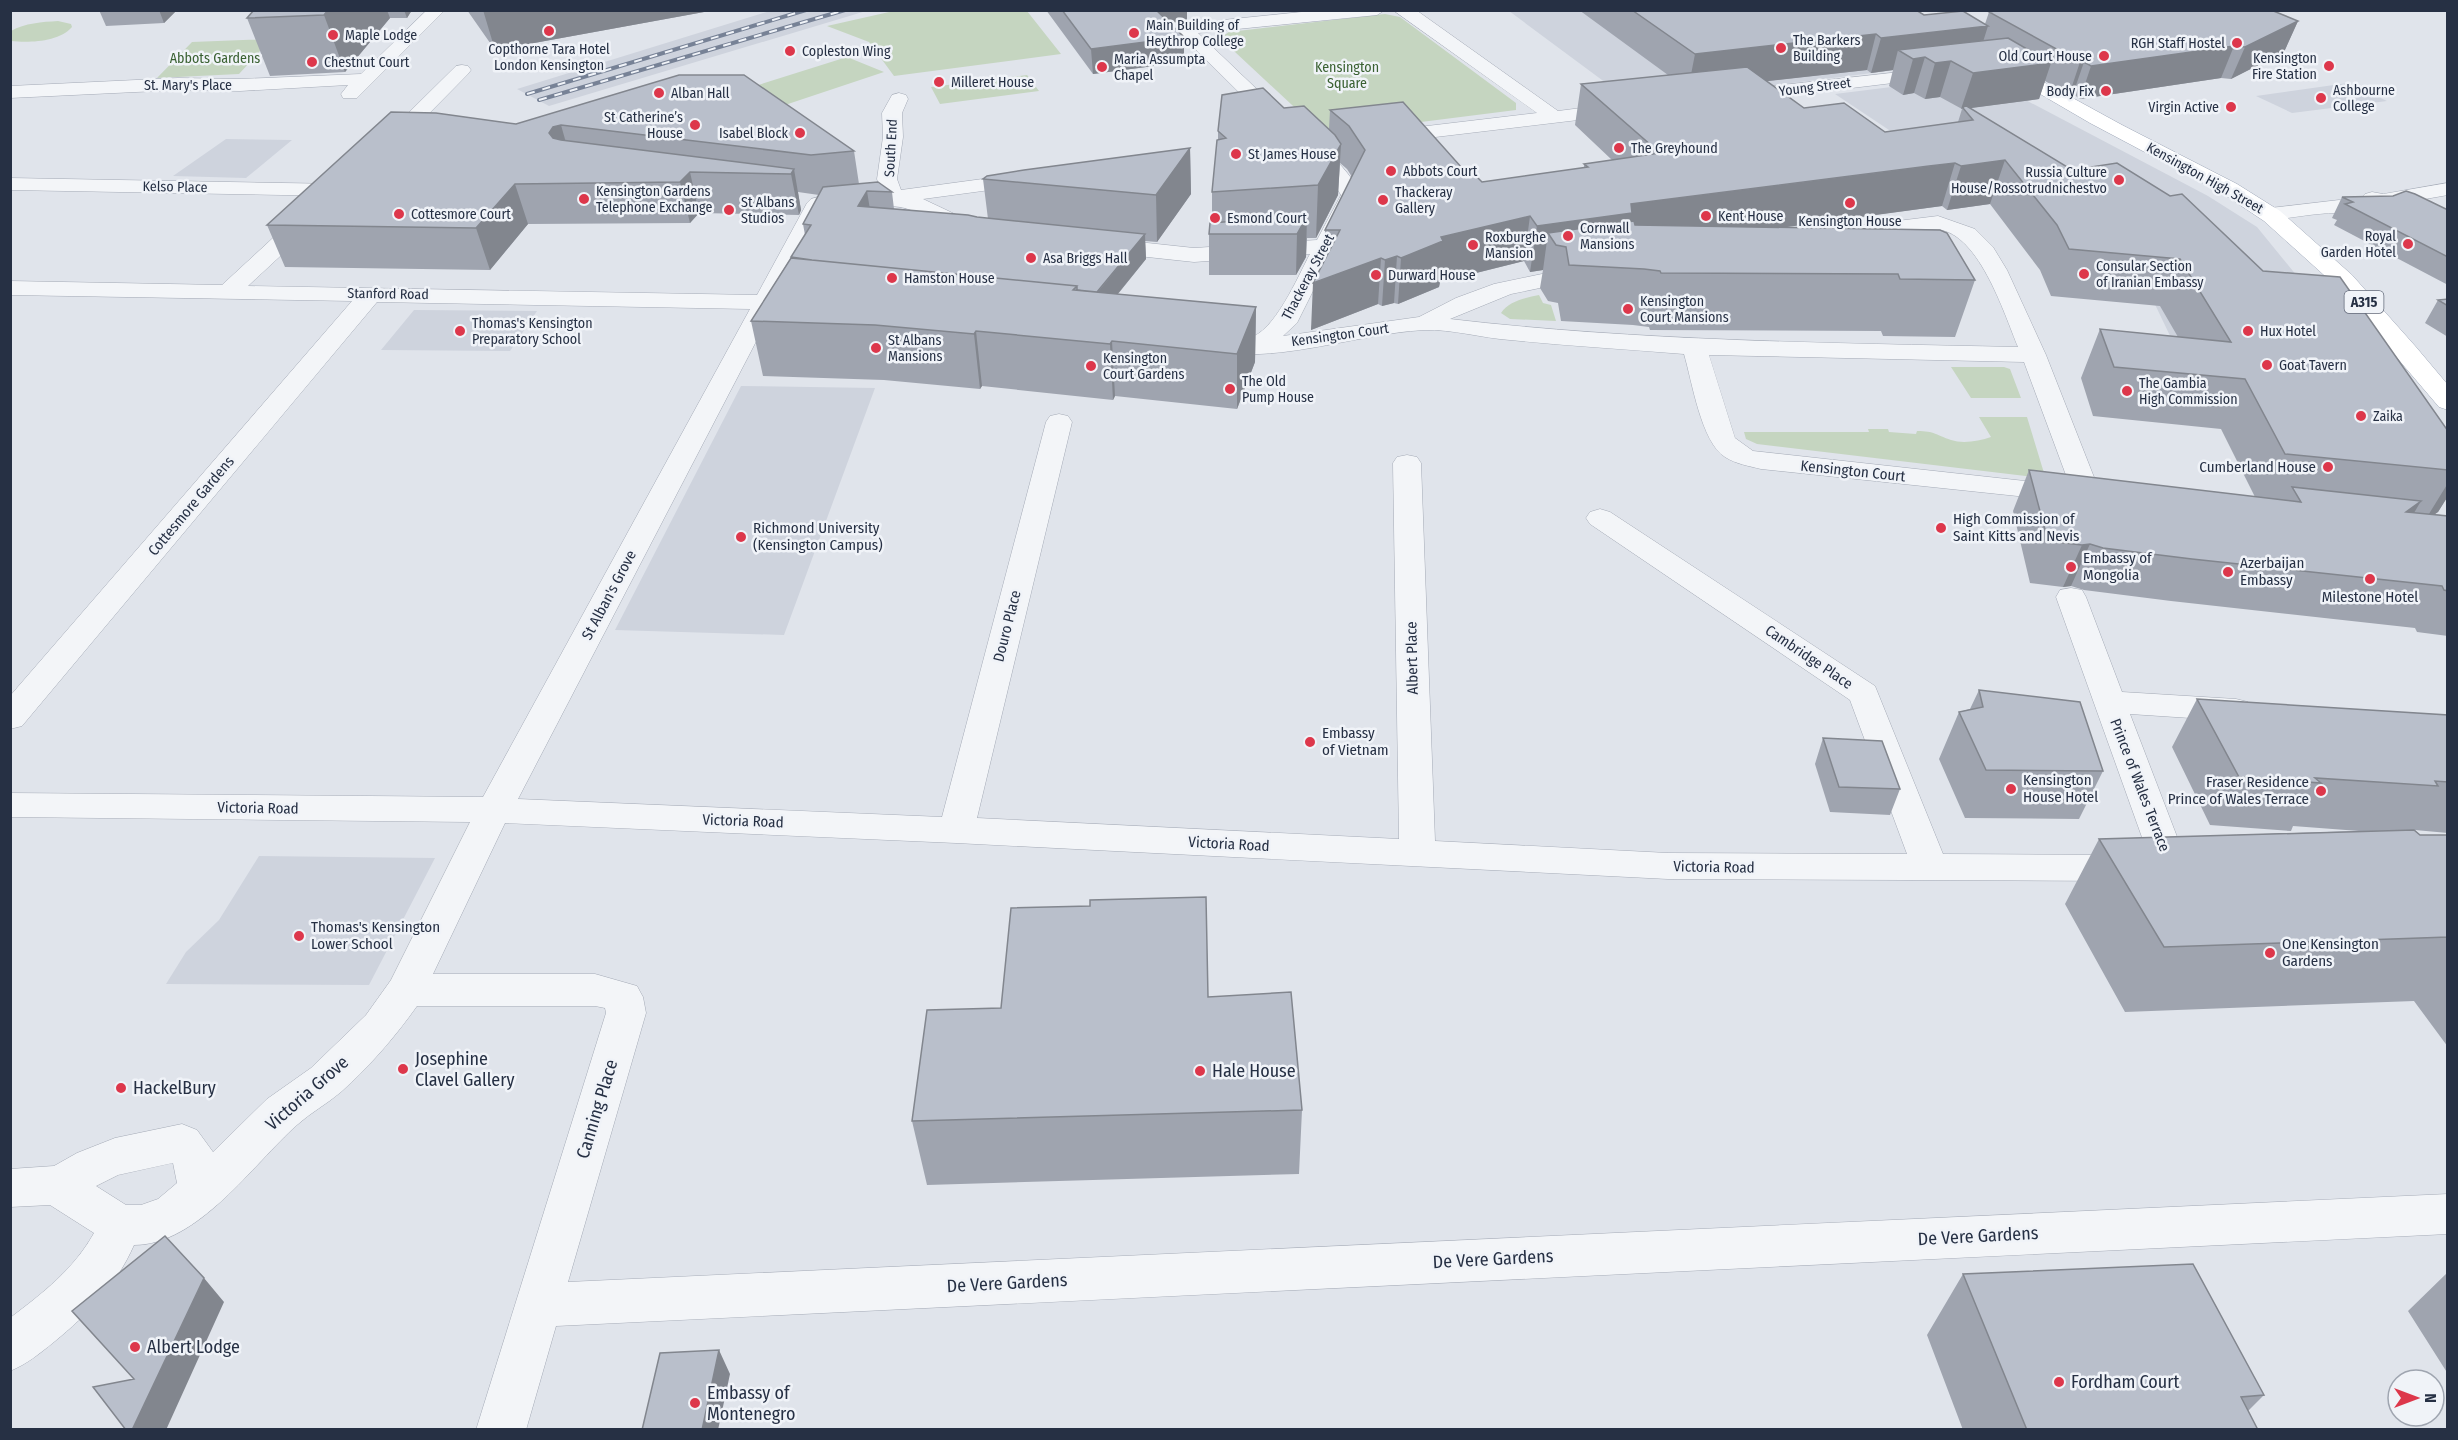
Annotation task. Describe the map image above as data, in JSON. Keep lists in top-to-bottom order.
{
  "streets": {
    "main road": ["Kensington High Street", "A315"],
    "street": [
      "St. Mary's Place",
      "Young Street",
      "South End",
      "Kelso Place",
      "Thackeray Street",
      "Stanford Road",
      "Kensington Court",
      "Cottesmore Gardens",
      "St Alban's Grove",
      "Douro Place",
      "Cambridge Place",
      "Albert Place",
      "Prince of Wales Terrace",
      "Victoria Road",
      "Victoria Grove",
      "Canning Place",
      "De Vere Gardens"
    ]
  },
  "crossings": [
    ["Kelso Place", "Stanford Road"],
    ["Thackeray Street", "Kensington Court"],
    ["Stanford Road", "Cottesmore Gardens"],
    ["Stanford Road", "St Alban's Grove"],
    ["St Alban's Grove", "Victoria Road"],
    ["St Alban's Grove", "Victoria Grove"],
    ["St Alban's Grove", "Canning Place"],
    ["Douro Place", "Victoria Road"],
    ["Cambridge Place", "Victoria Road"],
    ["Albert Place", "Victoria Road"],
    ["Prince of Wales Terrace", "Victoria Road"],
    ["Victoria Grove", "Canning Place"],
    ["Canning Place", "De Vere Gardens"]
  ],
  "parks": ["Abbots Gardens", "Kensington Square"],
  "places": [
    "Copthorne Tara Hotel London Kensington",
    "Main Building of Heythrop College",
    "Maple Lodge",
    "RGH Staff Hostel",
    "The Barkers Building",
    "Copleston Wing",
    "Old Court House",
    "Chestnut Court",
    "Kensington Fire Station",
    "Maria Assumpta Chapel",
    "Milleret House",
    "Body Fix",
    "Alban Hall",
    "Ashbourne College",
    "Virgin Active",
    "St Catherine’s House",
    "Isabel Block",
    "The Greyhound",
    "St James House",
    "Abbots Court",
    "Russia Culture House/Rossotrudnichestvo",
    "Kensington Gardens Telephone Exchange",
    "Thackeray Gallery",
    "Kensington House",
    "St Albans Studios",
    "Cottesmore Court",
    "Kent House",
    "Esmond Court",
    "Cornwall Mansions",
    "Royal Garden Hotel",
    "Roxburghe Mansion",
    "Asa Briggs Hall",
    "Consular Section of Iranian Embassy",
    "Durward House",
    "Hamston House",
    "Kensington Court Mansions",
    "Thomas's Kensington Preparatory School",
    "Hux Hotel",
    "St Albans Mansions",
    "Goat Tavern",
    "Kensington Court Gardens",
    "The Old Pump House",
    "The Gambia High Commission",
    "Zaika",
    "Cumberland House",
    "High Commission of Saint Kitts and Nevis",
    "Richmond University (Kensington Campus)",
    "Embassy of Mongolia",
    "Azerbaijan Embassy",
    "Milestone Hotel",
    "Embassy of Vietnam",
    "Kensington House Hotel",
    "Fraser Residence Prince of Wales Terrace",
    "Thomas's Kensington Lower School",
    "One Kensington Gardens",
    "Josephine Clavel Gallery",
    "Hale House",
    "HackelBury",
    "Albert Lodge",
    "Fordham Court",
    "Embassy of Montenegro"
  ],
  "north": "right"
}
